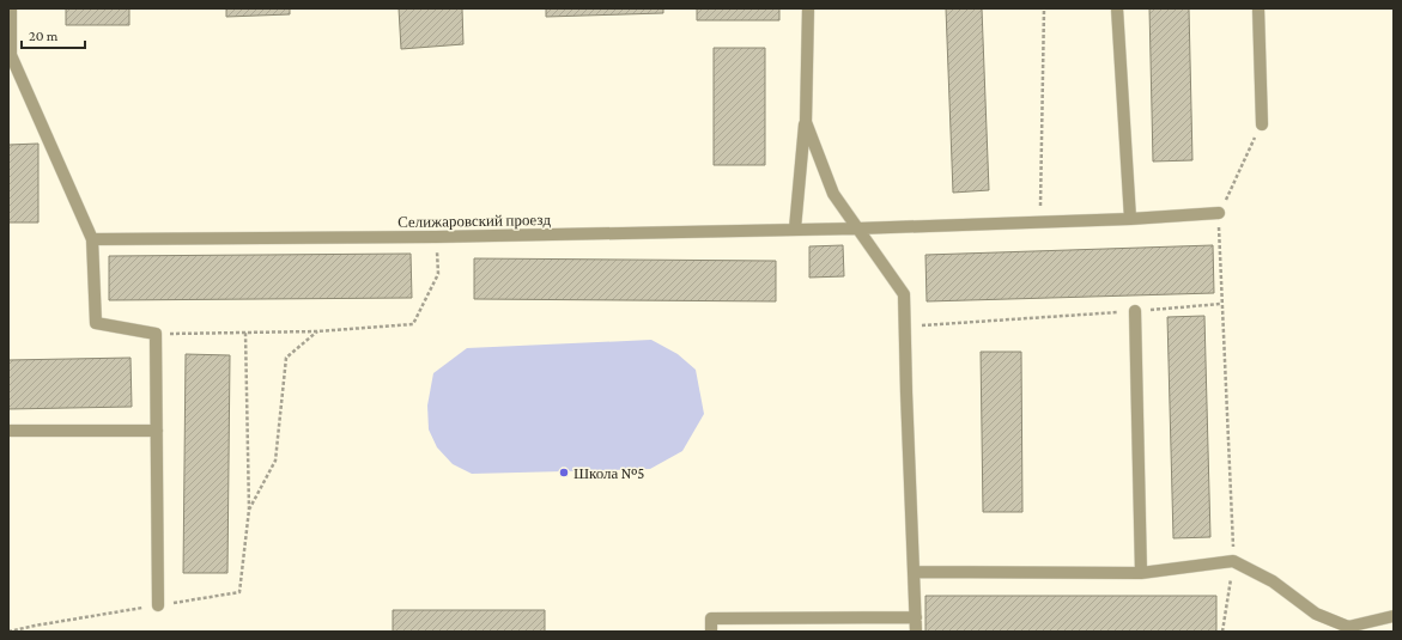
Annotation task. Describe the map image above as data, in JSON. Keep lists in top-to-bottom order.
{
  "streets": {
    "street": ["Селижаровский проезд"]
  },
  "places": ["Школа №5"],
  "scale_bar": "20 m"
}
